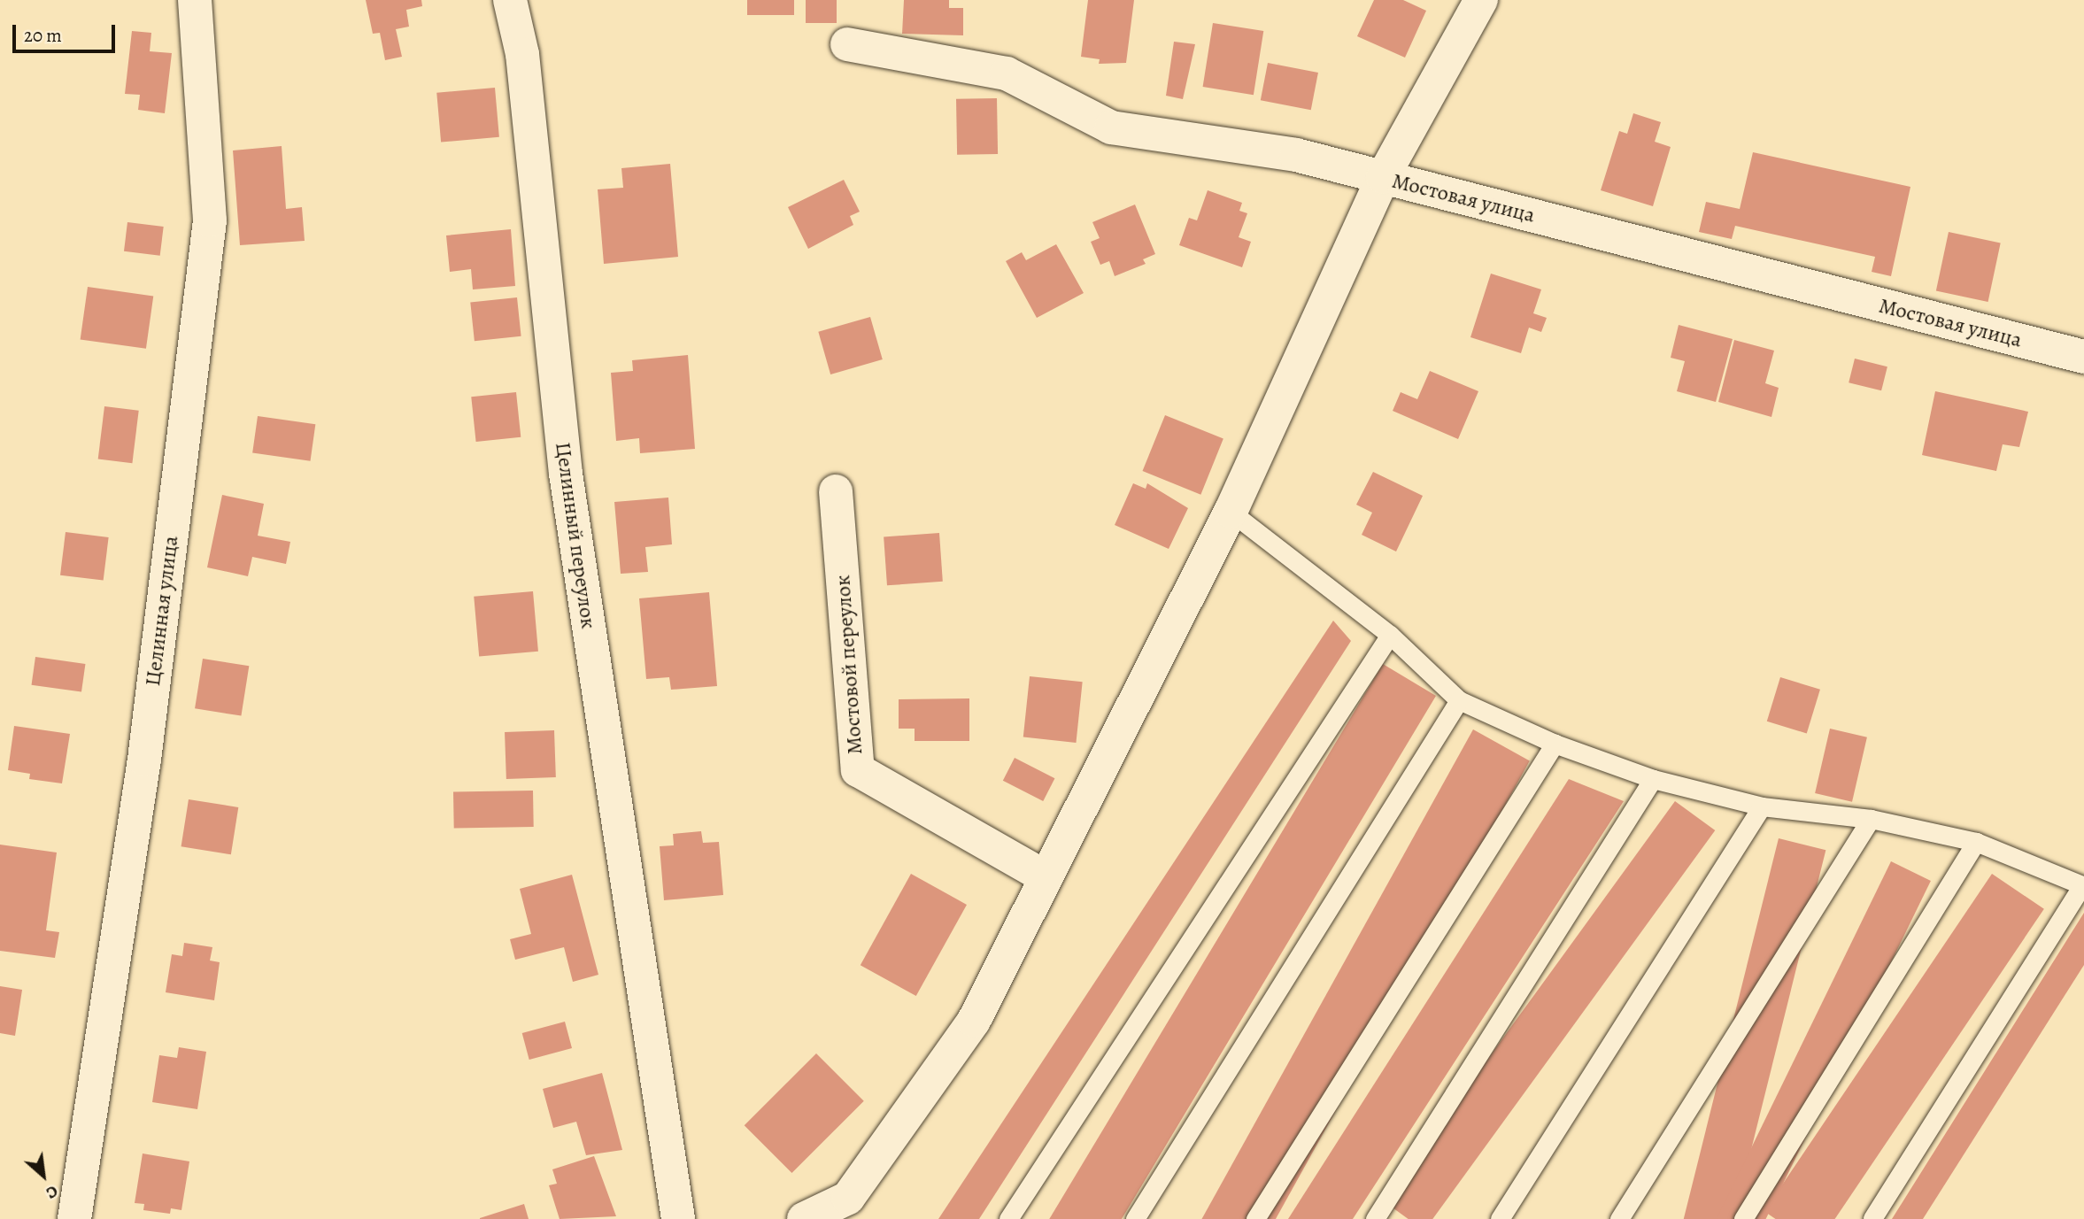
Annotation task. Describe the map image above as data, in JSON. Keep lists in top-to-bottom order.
{
  "streets": {
    "street": [
      "Мостовая улица",
      "Целинный переулок",
      "Целинная улица",
      "Мостовой переулок"
    ]
  },
  "scale_bar": "20 m",
  "north": "bottom right"
}
